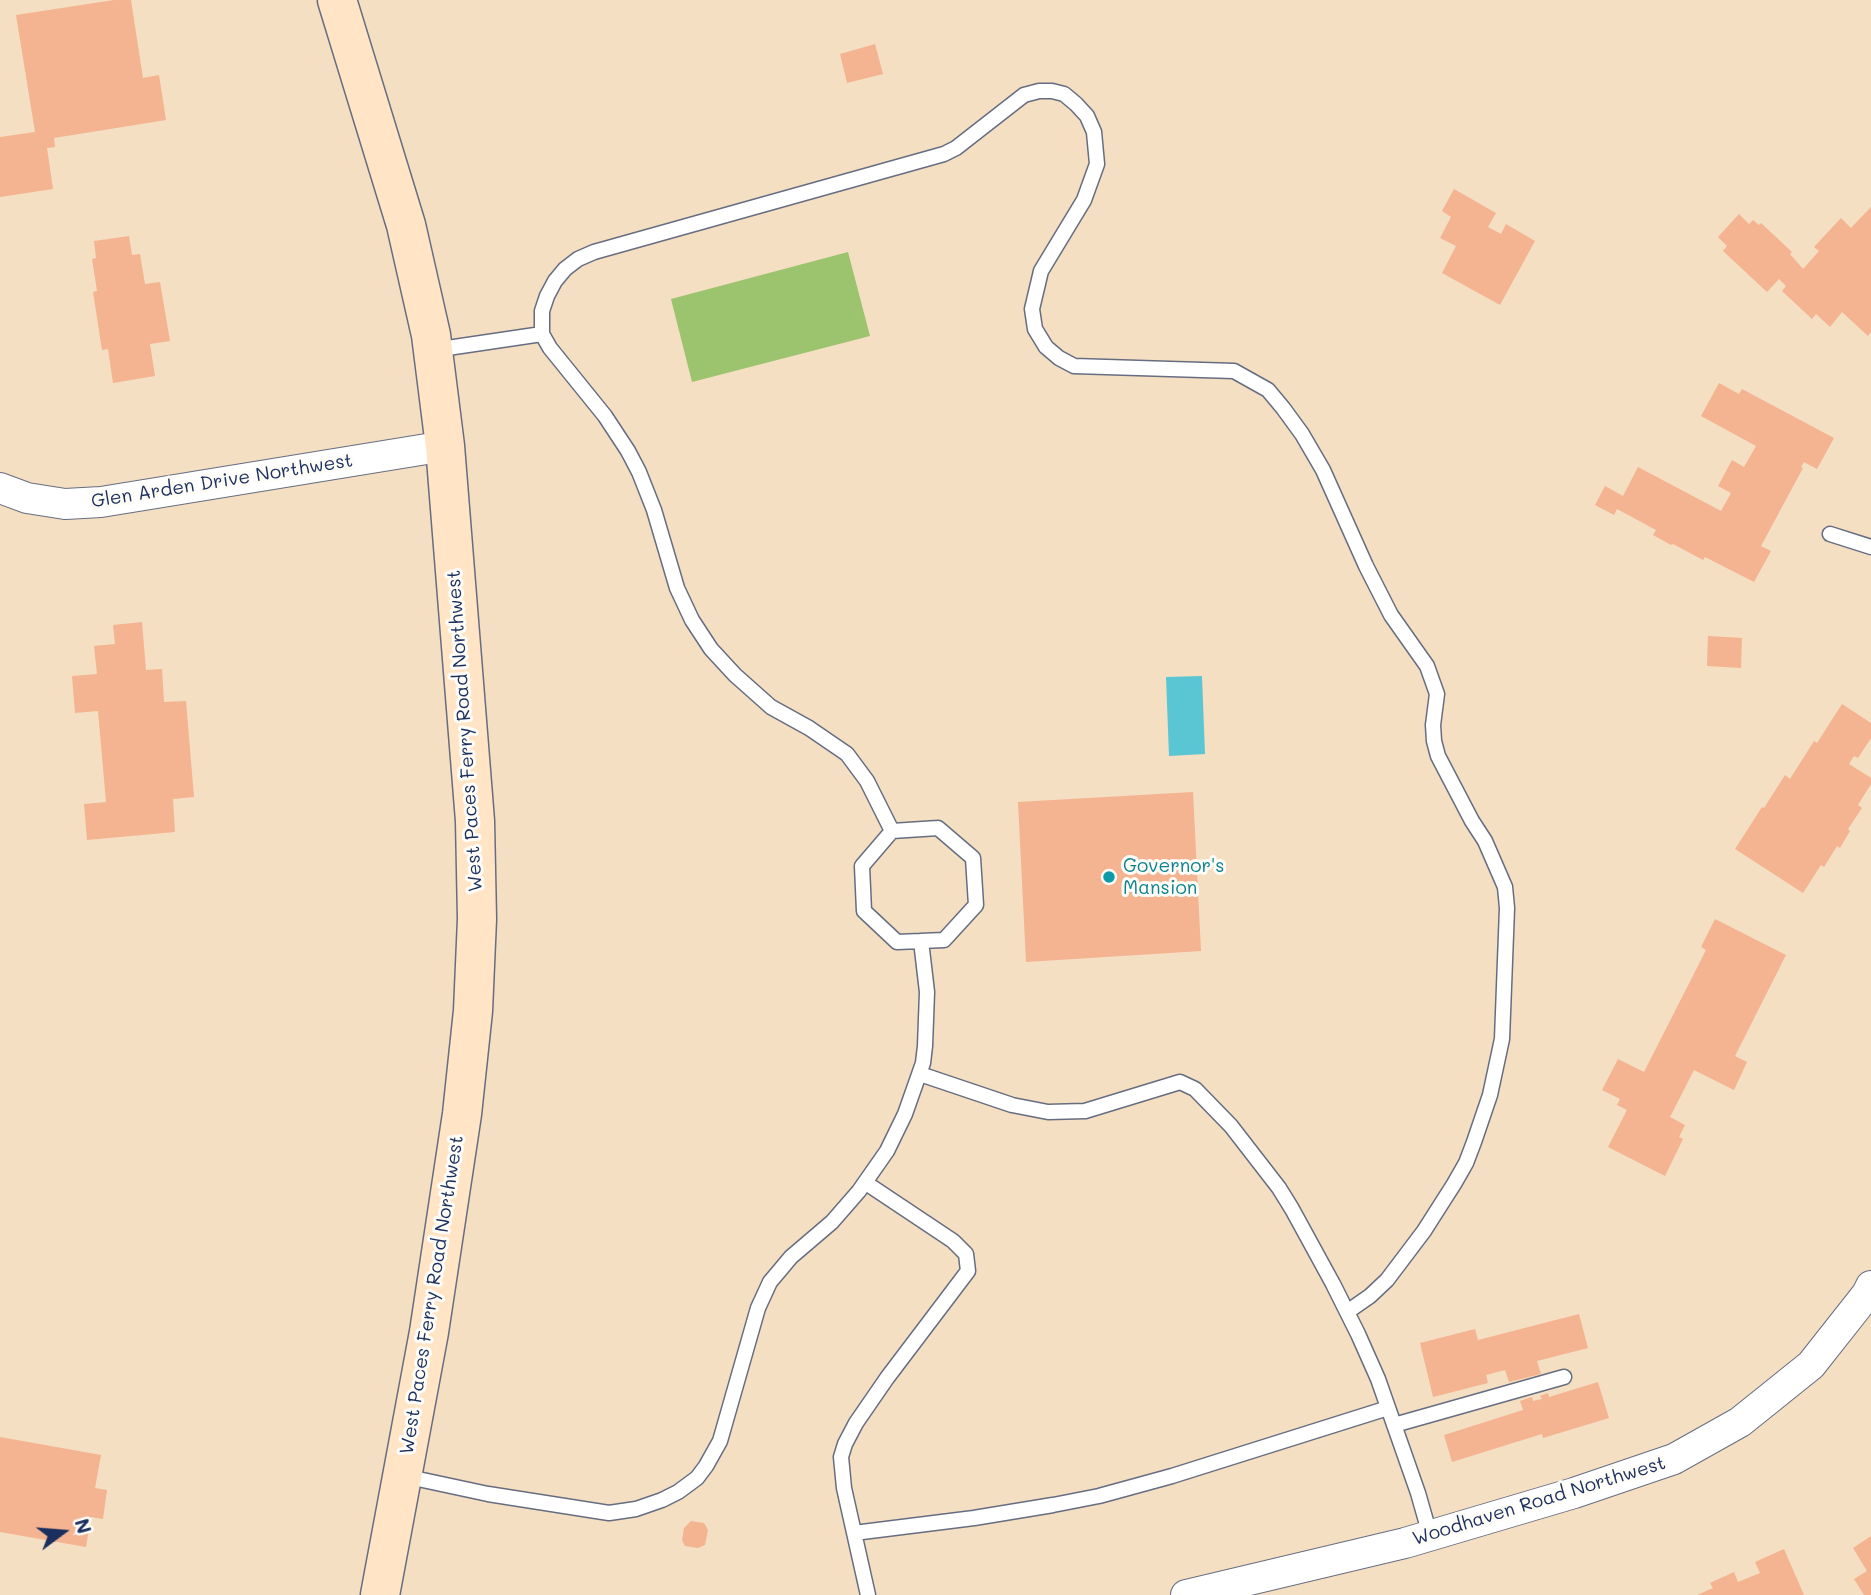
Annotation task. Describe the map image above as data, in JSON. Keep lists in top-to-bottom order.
{
  "streets": {
    "main road": ["West Paces Ferry Road Northwest"],
    "street": ["Glen Arden Drive Northwest", "Woodhaven Road Northwest"]
  },
  "crossings": [
    ["Glen Arden Drive Northwest", "West Paces Ferry Road Northwest"]
  ],
  "places": ["Governor's Mansion"],
  "north": "right"
}
